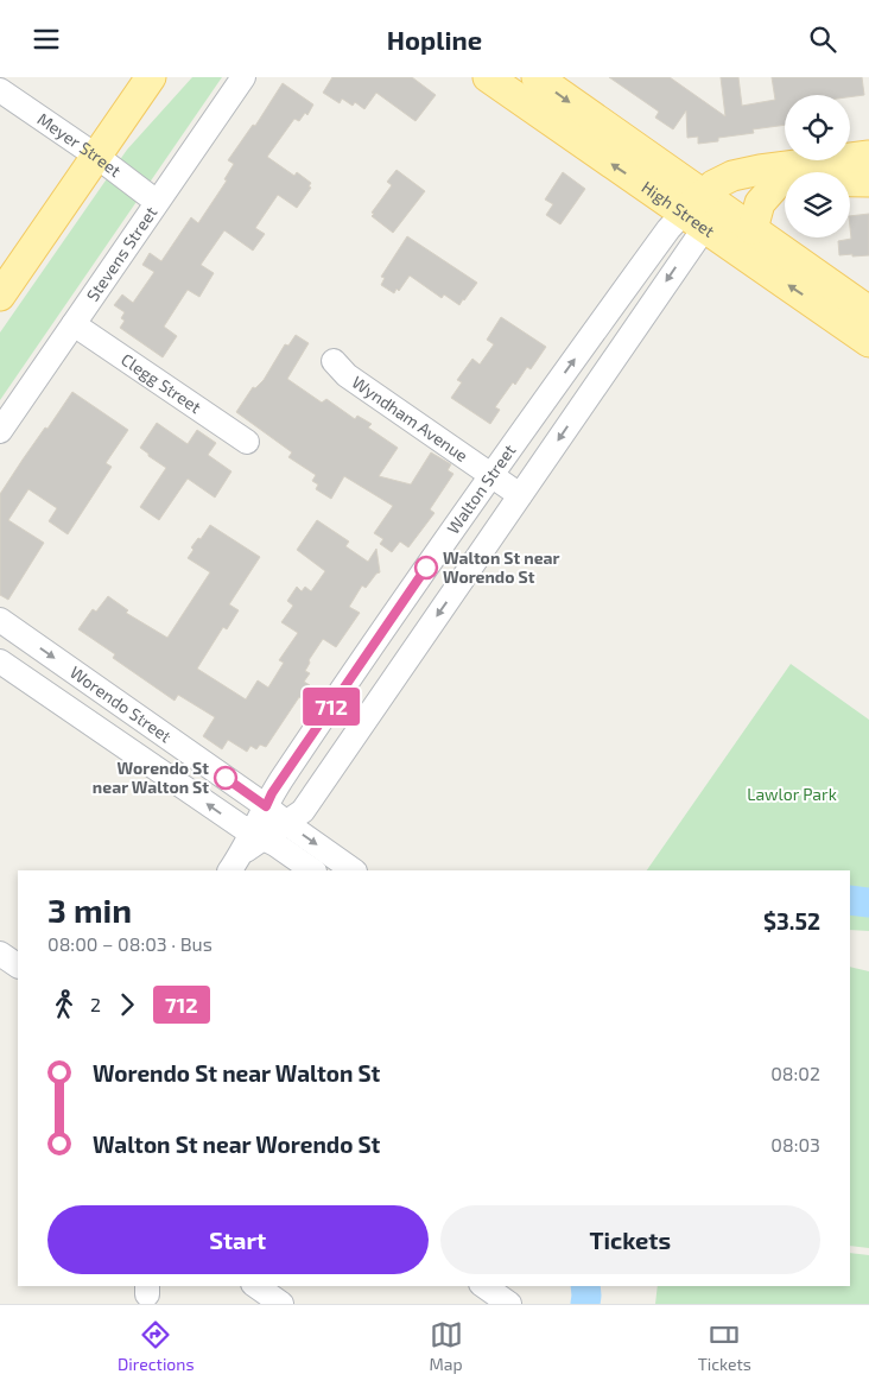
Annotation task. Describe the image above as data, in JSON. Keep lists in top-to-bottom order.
{
  "streets": {
    "main road": ["High Street"],
    "street": [
      "Meyer Street",
      "Stevens Street",
      "Clegg Street",
      "Wyndham Avenue",
      "Walton Street",
      "Worendo Street"
    ]
  },
  "crossings": [
    ["Meyer Street", "Stevens Street"],
    ["High Street", "Walton Street"],
    ["Stevens Street", "Clegg Street"],
    ["Wyndham Avenue", "Walton Street"],
    ["Walton Street", "Worendo Street"]
  ],
  "parks": ["Lawlor Park"],
  "places": ["Walton St near Worendo St", "Worendo St near Walton St"],
  "lines": ["bus line 712"],
  "page": {
    "header": "Hopline",
    "on_map": "712",
    "heading": ["3 min", "08:00 – 08:03 · Bus", "$3.52"],
    "legs": ["2", "712"],
    "list": [
      {
        "name": "Worendo St near Walton St",
        "value": "08:02"
      },
      {
        "name": "Walton St near Worendo St",
        "value": "08:03"
      }
    ],
    "buttons": ["Start", "Tickets"],
    "tabs": ["Directions", "Map", "Tickets"]
  }
}
